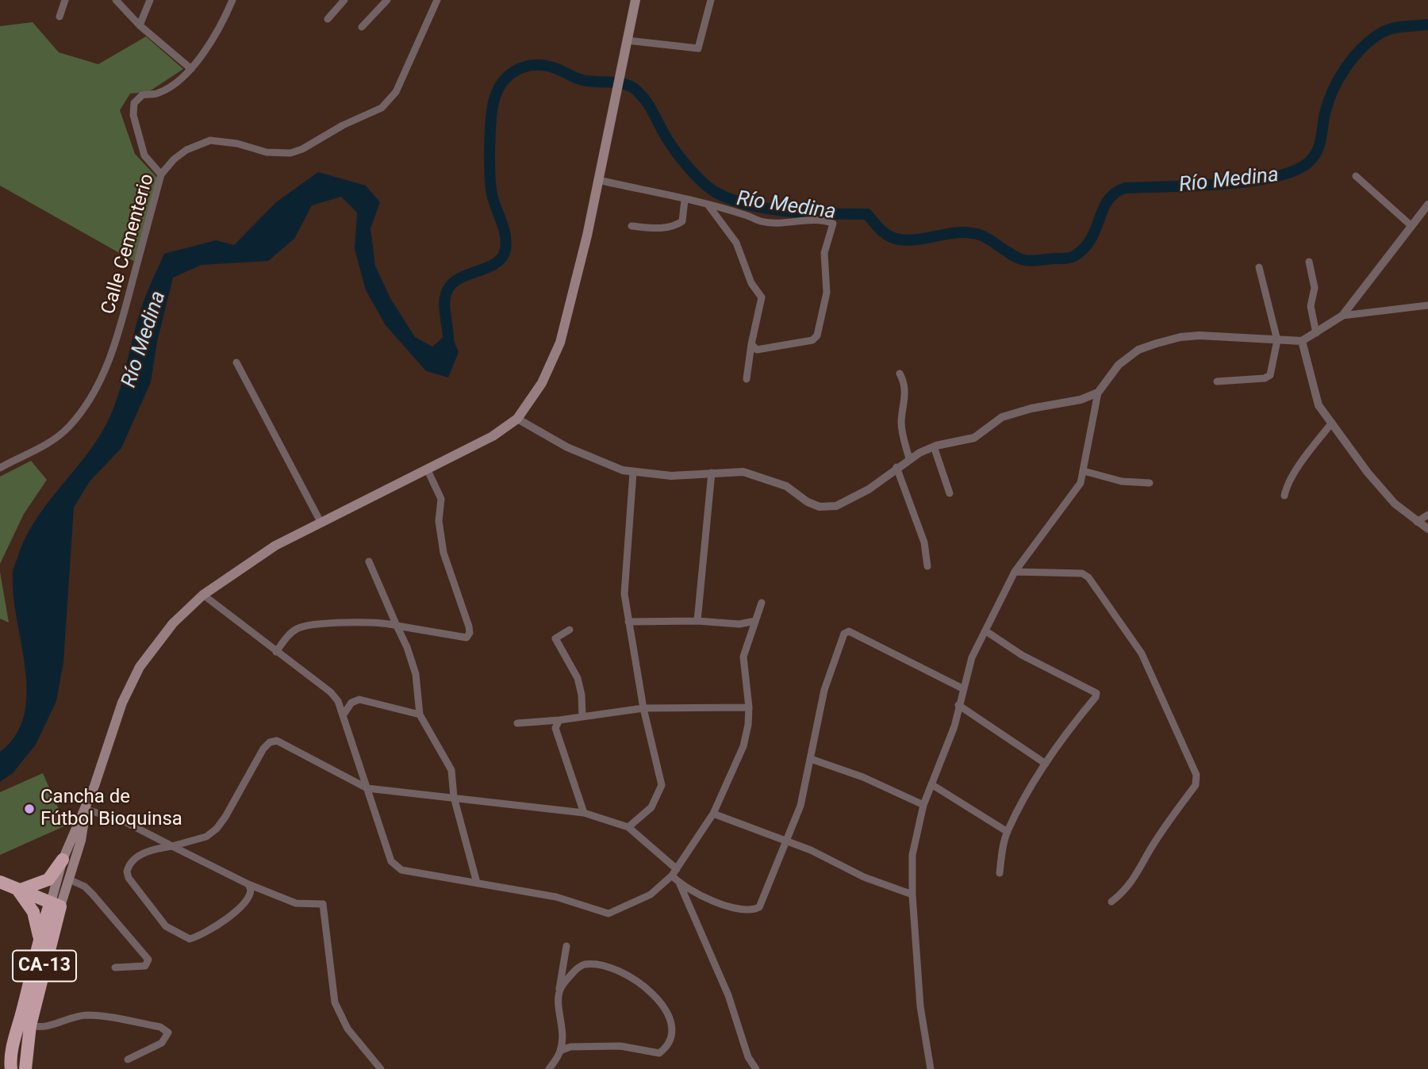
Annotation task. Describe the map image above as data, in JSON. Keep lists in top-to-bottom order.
{
  "streets": {
    "highway": ["CA-13"],
    "street": ["Calle Cementerio"]
  },
  "water": ["Río Medina"],
  "places": ["Cancha de Fútbol Bioquinsa"]
}
